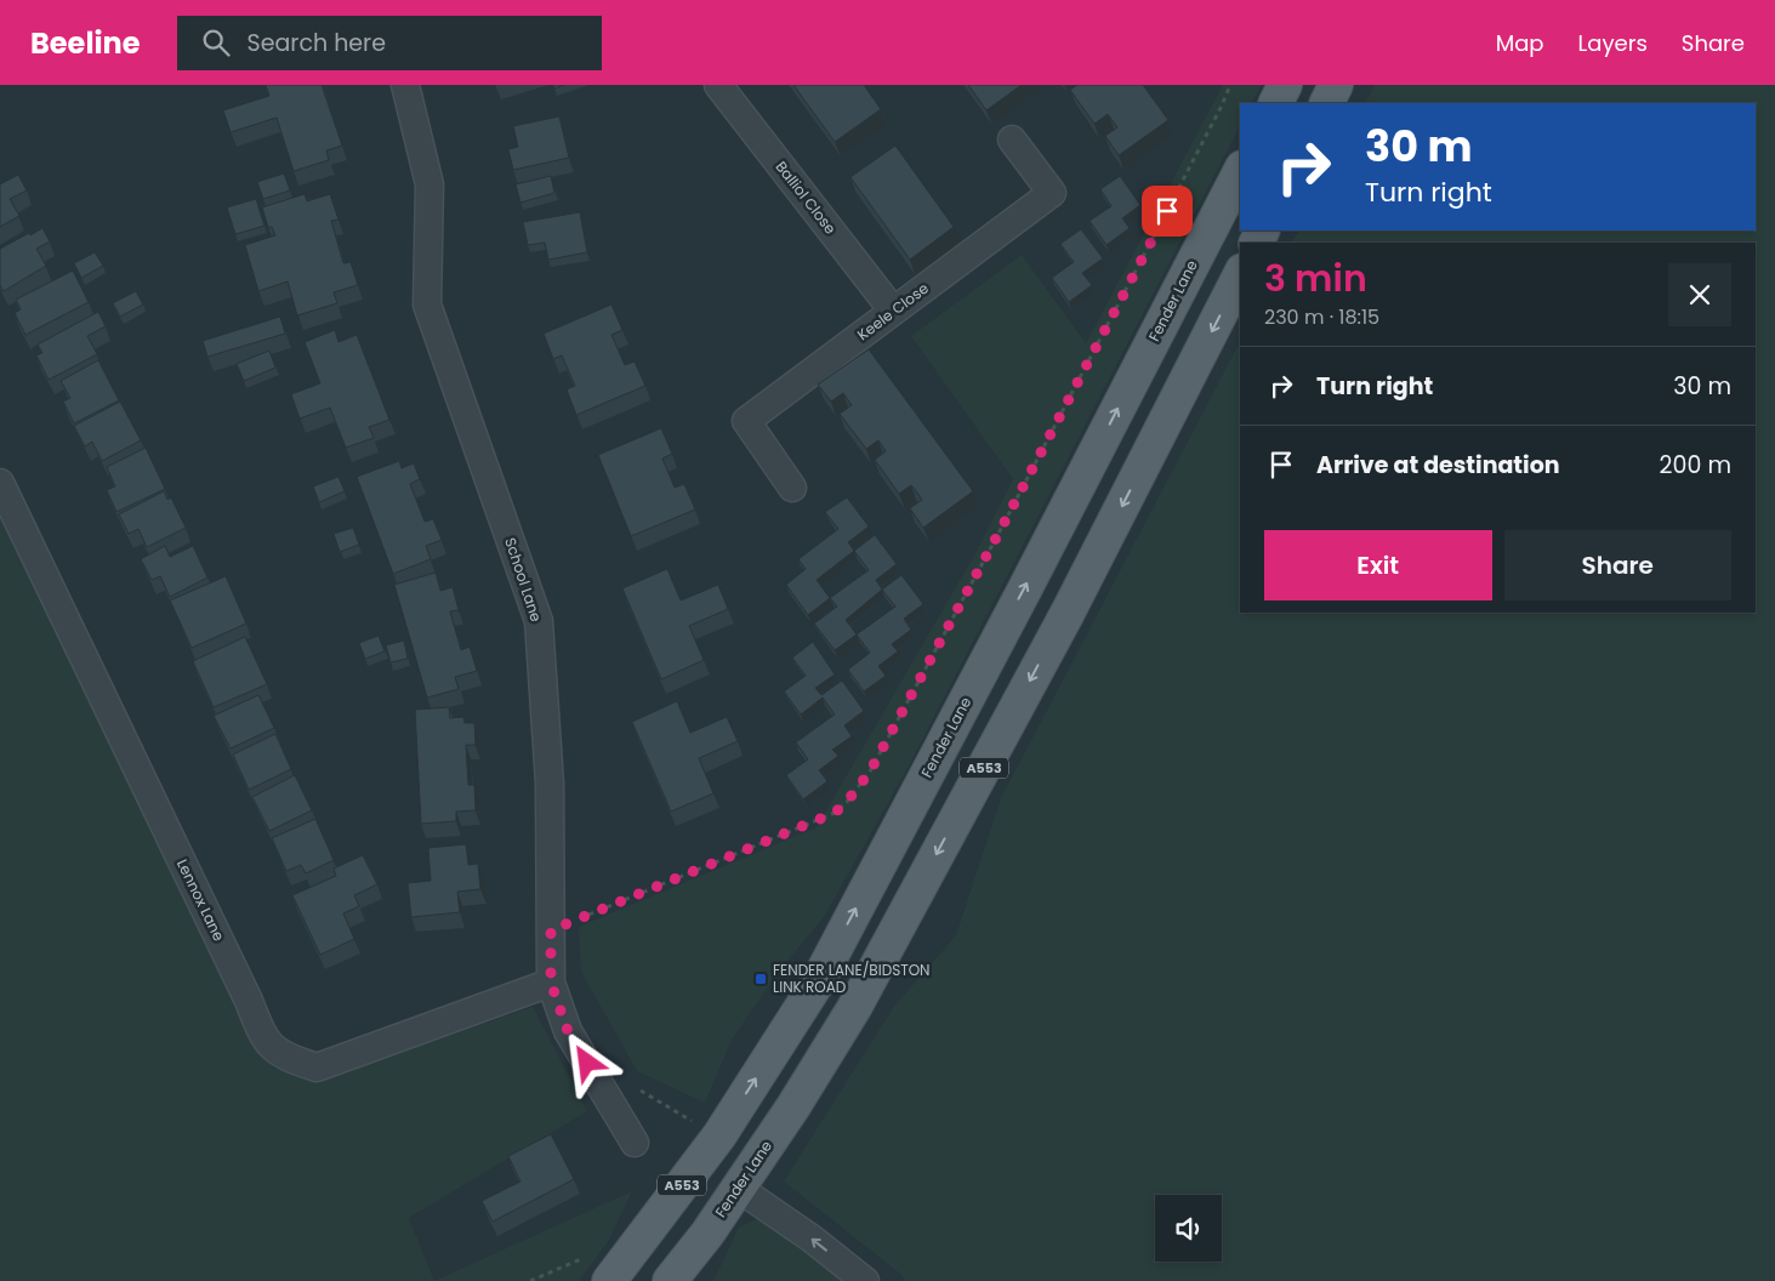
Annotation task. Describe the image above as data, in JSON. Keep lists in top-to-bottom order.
{
  "streets": {
    "main road": ["Fender Lane", "A553"],
    "street": [
      "Balliol Close",
      "Keele Close",
      "School Lane",
      "Lennox Lane"
    ]
  },
  "crossings": [
    ["Balliol Close", "Keele Close"],
    ["School Lane", "Lennox Lane"]
  ],
  "places": {
    "transit": ["FENDER LANE/BIDSTON LINK ROAD"]
  },
  "page": {
    "header": "Beeline",
    "search": "Search here",
    "nav": ["Map", "Layers", "Share"],
    "turn": ["30 m", "Turn right"],
    "heading": ["3 min", "230 m · 18:15"],
    "list": [
      {
        "name": "Turn right",
        "value": "30 m"
      },
      {
        "name": "Arrive at destination",
        "value": "200 m"
      }
    ],
    "buttons": ["Exit", "Share"]
  }
}
